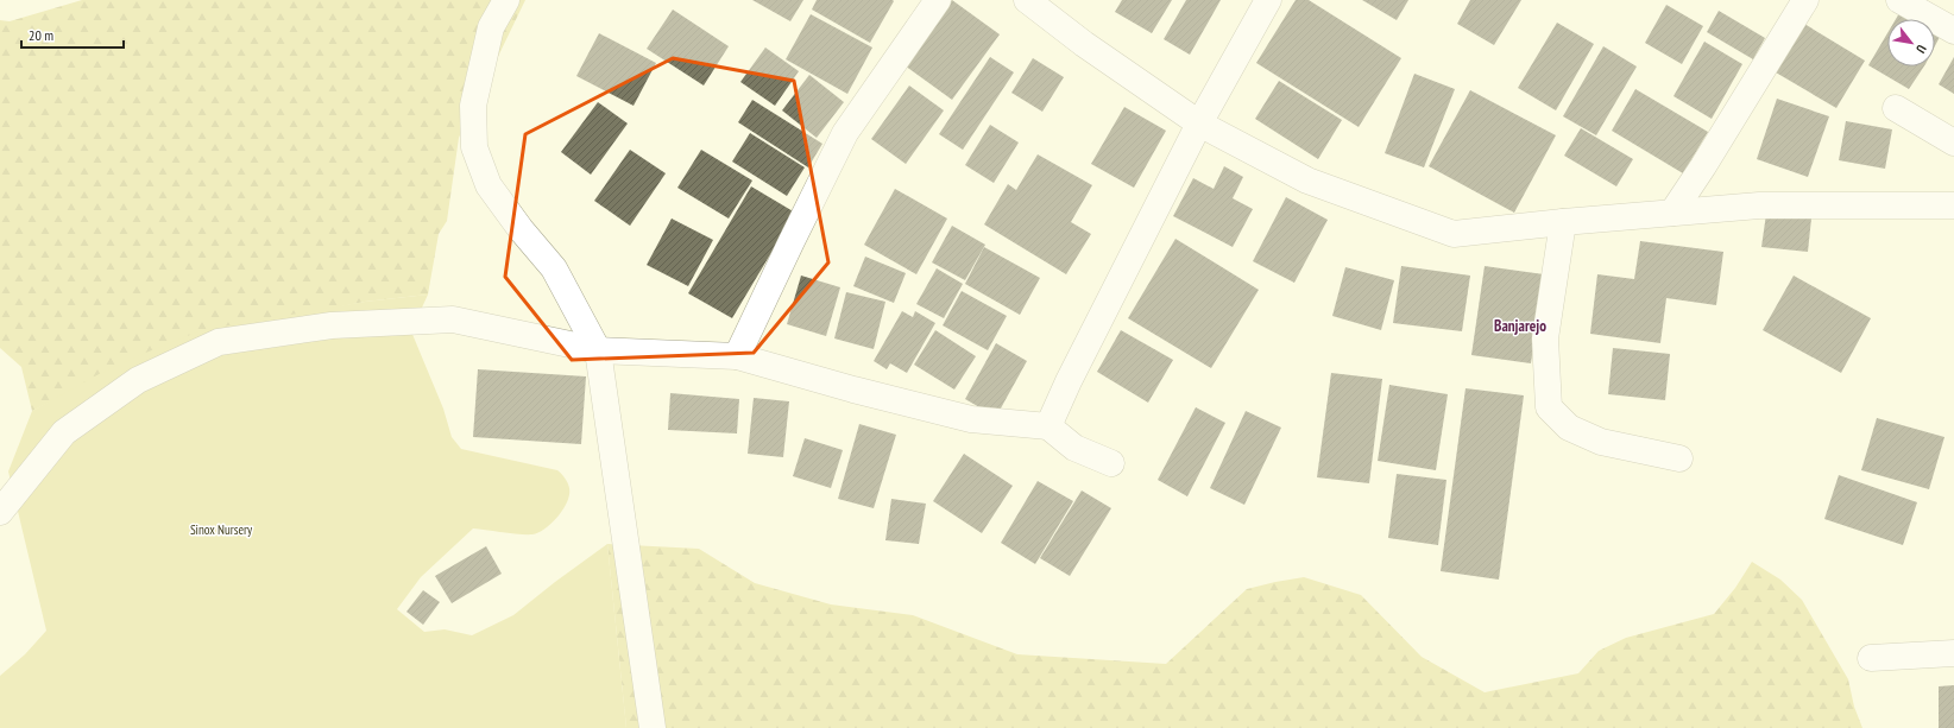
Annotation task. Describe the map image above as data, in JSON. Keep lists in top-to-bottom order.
{
  "districts": ["Banjarejo"],
  "parks": ["Sinox Nursery"],
  "scale_bar": "20 m",
  "north": "bottom right"
}
